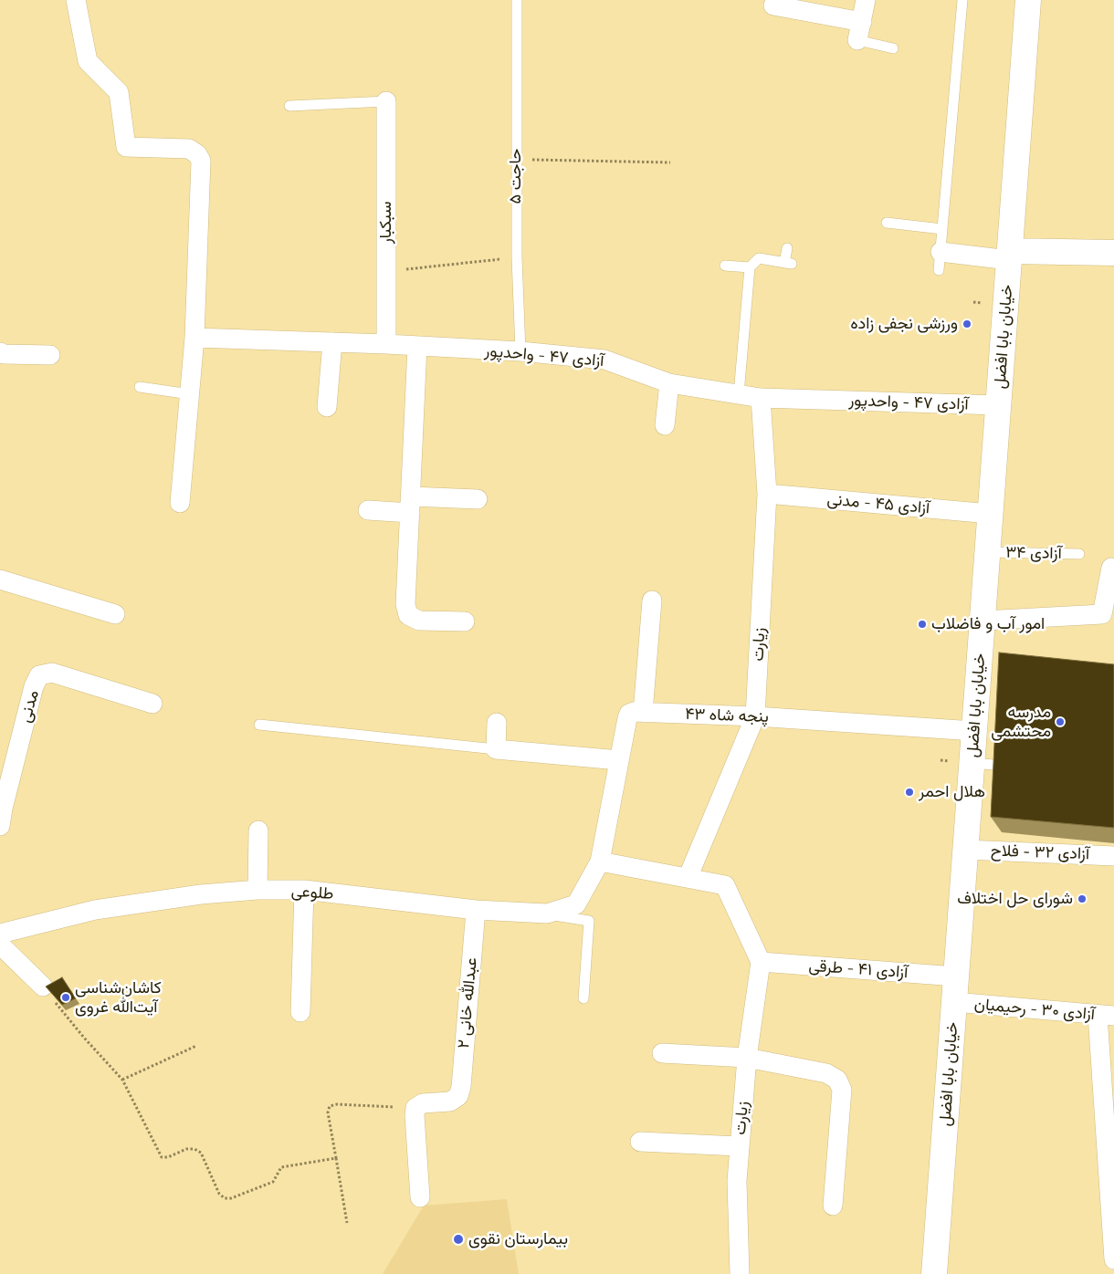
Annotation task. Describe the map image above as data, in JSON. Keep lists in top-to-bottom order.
{
  "streets": {
    "main road": ["خیابان بابا افضل"],
    "street": [
      "سبکبار",
      "آزادی ۴۷ - واحدپور",
      "آزادی ۴۵ - مدنی",
      "زیارت",
      "مدنی",
      "پنجه شاه ۴۳",
      "آزادی ۳۲ - فلاح",
      "طلوعی",
      "آزادی ۴۱ - طرقی",
      "عبدالله خانی ۲",
      "آزادی ۳۰ - رحیمیان"
    ],
    "lane": ["حاجت ۵", "آزادی ۳۴"]
  },
  "crossings": [
    ["حاجت ۵", "آزادی ۴۷ - واحدپور"],
    ["سبکبار", "آزادی ۴۷ - واحدپور"],
    ["خیابان بابا افضل", "آزادی ۴۷ - واحدپور"],
    ["خیابان بابا افضل", "آزادی ۴۵ - مدنی"],
    ["خیابان بابا افضل", "آزادی ۳۴"],
    ["خیابان بابا افضل", "پنجه شاه ۴۳"],
    ["خیابان بابا افضل", "آزادی ۳۲ - فلاح"],
    ["خیابان بابا افضل", "آزادی ۴۱ - طرقی"],
    ["خیابان بابا افضل", "آزادی ۳۰ - رحیمیان"],
    ["آزادی ۴۷ - واحدپور", "زیارت"],
    ["آزادی ۴۵ - مدنی", "زیارت"],
    ["زیارت", "پنجه شاه ۴۳"],
    ["زیارت", "آزادی ۴۱ - طرقی"],
    ["پنجه شاه ۴۳", "طلوعی"],
    ["طلوعی", "عبدالله خانی ۲"]
  ],
  "places": [
    "ورزشی نجفی زاده",
    "امور آب و فاضلاب",
    "مدرسه محتشمی",
    "هلال احمر",
    "شورای حل اختلاف",
    "کاشان‌شناسی آیت‌الله غروی",
    "بیمارستان نقوی"
  ]
}
